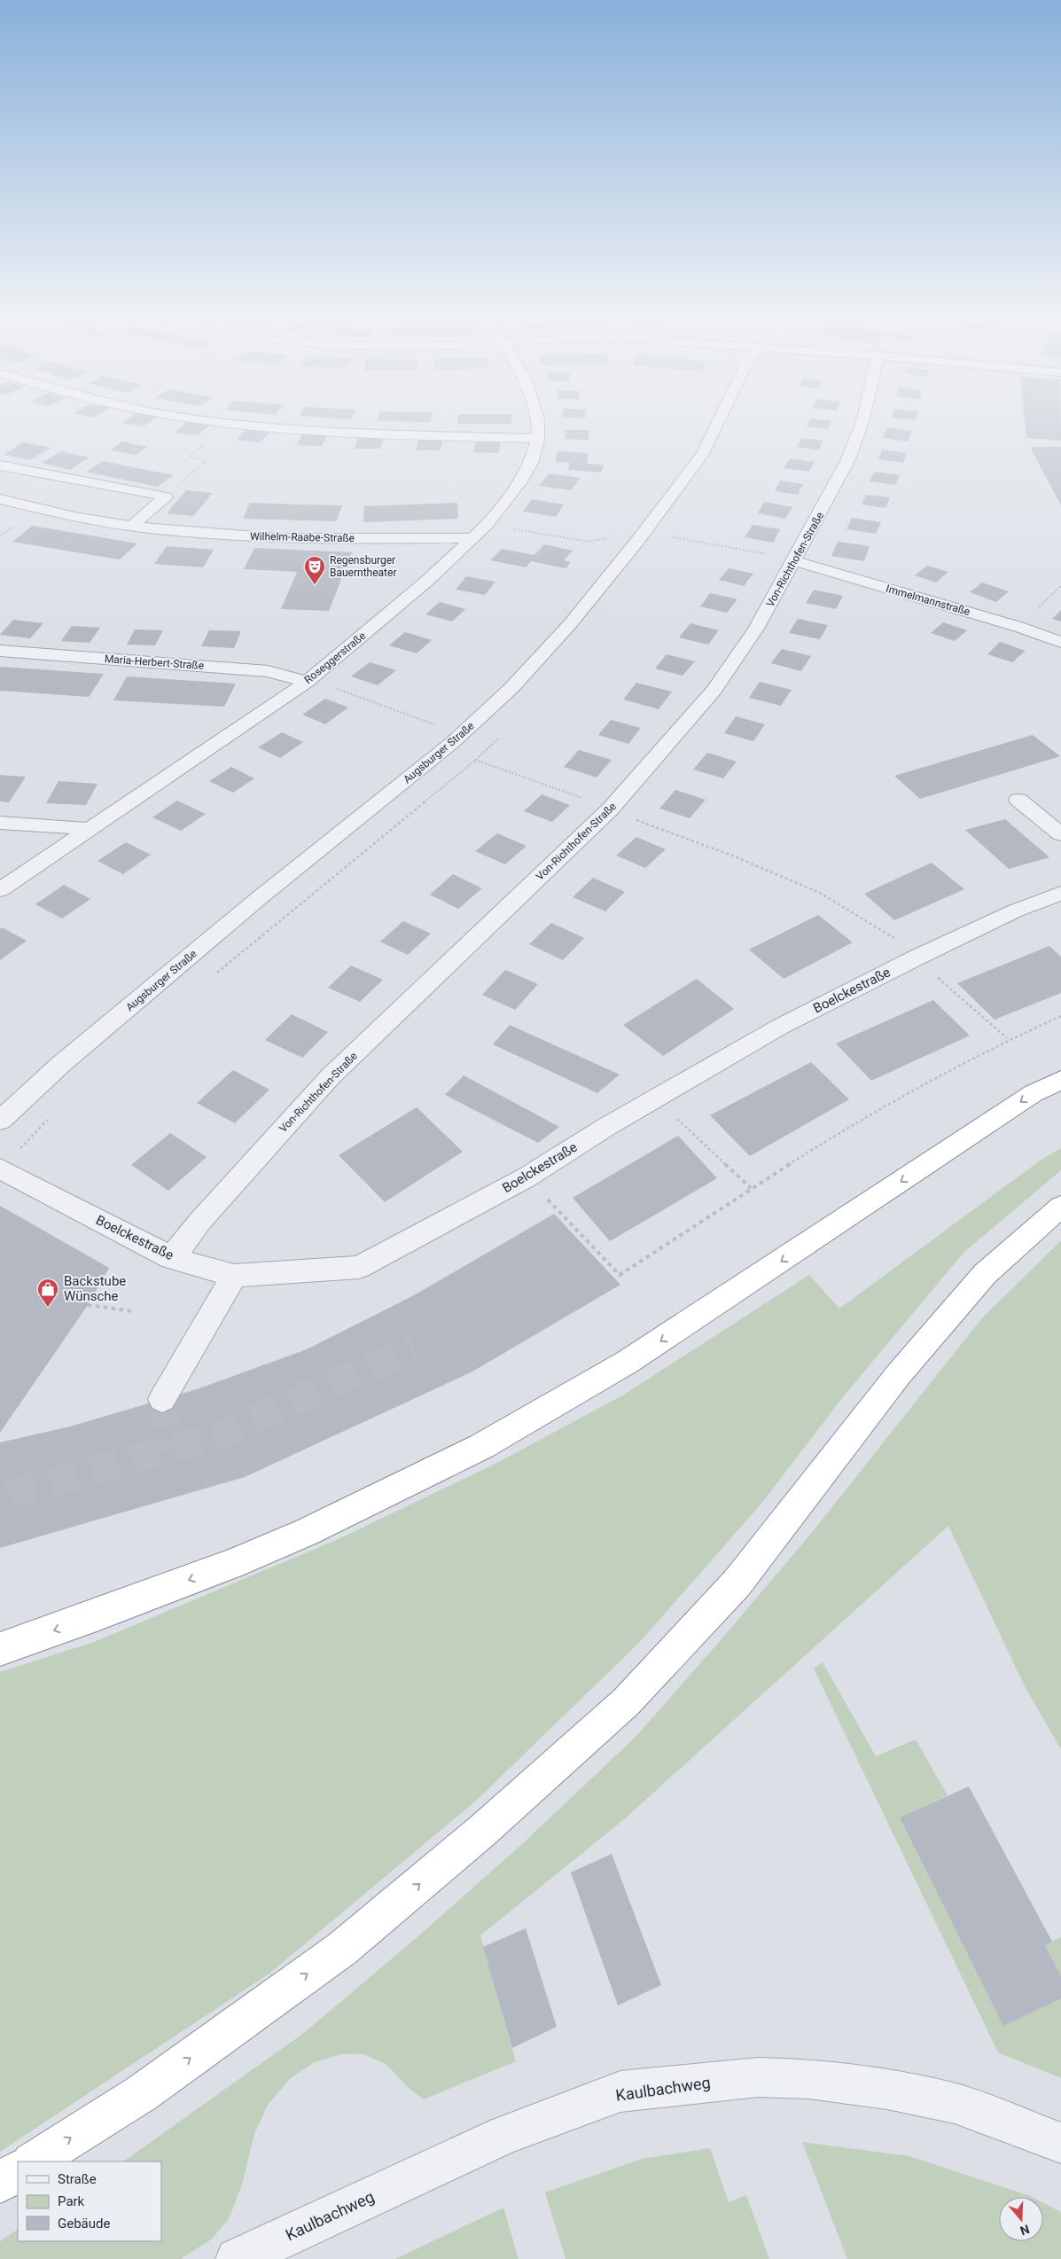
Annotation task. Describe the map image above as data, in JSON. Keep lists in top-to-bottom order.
{
  "streets": {
    "street": [
      "Wilhelm-Raabe-Straße",
      "Von-Richthofen-Straße",
      "Immelmannstraße",
      "Roseggerstraße",
      "Maria-Herbert-Straße",
      "Augsburger Straße",
      "Boelckestraße",
      "Kaulbachweg"
    ]
  },
  "crossings": [
    ["Wilhelm-Raabe-Straße", "Roseggerstraße"],
    ["Von-Richthofen-Straße", "Immelmannstraße"],
    ["Von-Richthofen-Straße", "Boelckestraße"],
    ["Roseggerstraße", "Maria-Herbert-Straße"]
  ],
  "places": {
    "theatre": ["Regensburger Bauerntheater"],
    "shop": ["Backstube Wünsche"]
  },
  "legend": ["Straße", "Park", "Gebäude"],
  "north": "bottom"
}
